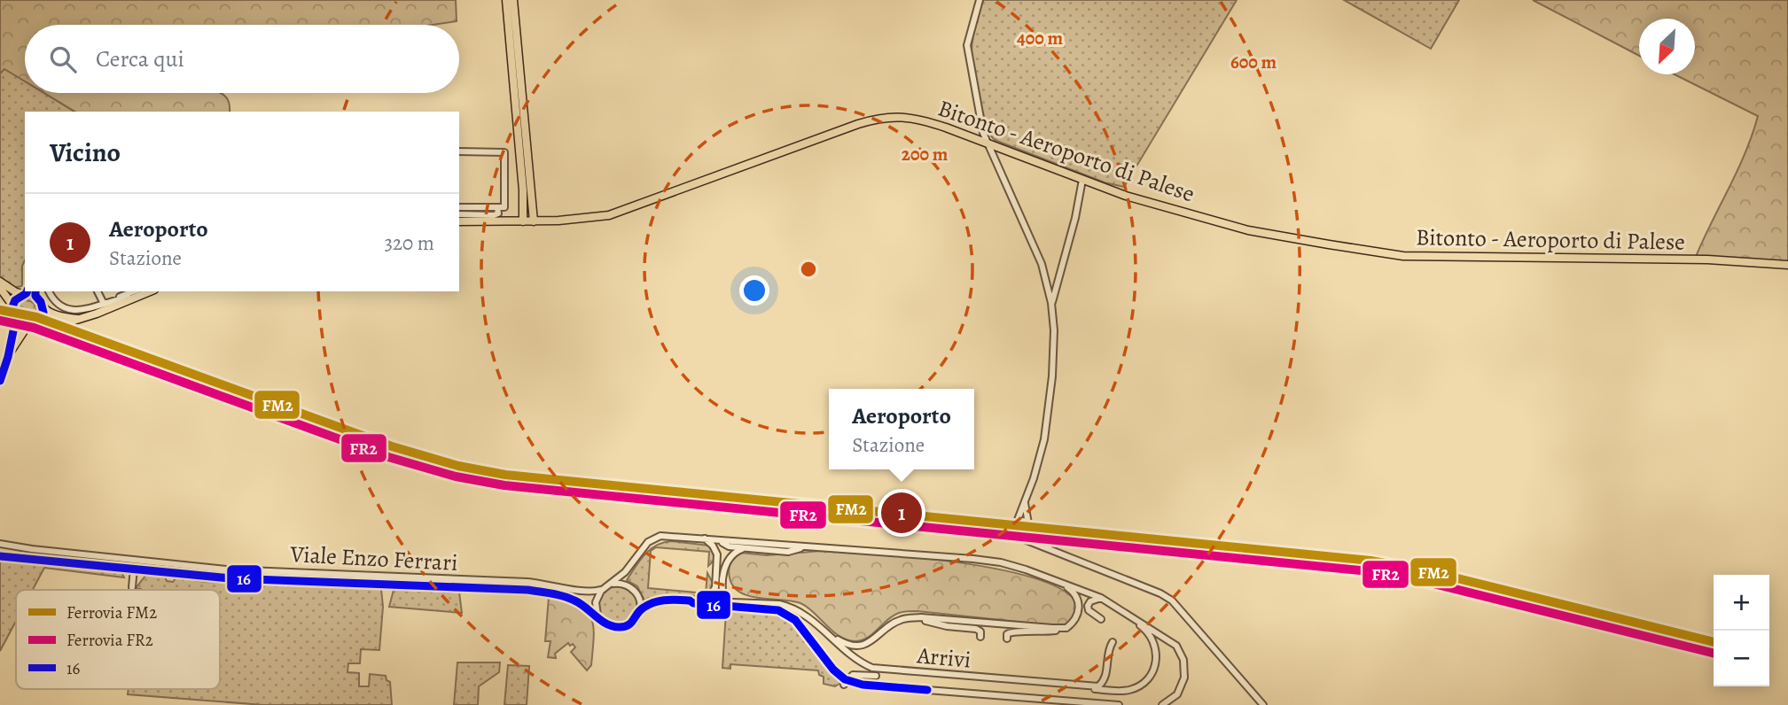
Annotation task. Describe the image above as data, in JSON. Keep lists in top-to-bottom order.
{
  "streets": {
    "main road": ["Bitonto - Aeroporto di Palese"],
    "street": ["Viale Enzo Ferrari", "Arrivi"]
  },
  "lines": ["transit line 16", "rail line FM2", "rail line FR2"],
  "legend": ["Ferrovia FM2", "Ferrovia FR2", "16"],
  "north": "bottom left",
  "page": {
    "search": "Cerca qui",
    "heading": "Vicino",
    "list": [
      {
        "mark": "1",
        "name": "Aeroporto",
        "note": "Stazione",
        "value": "320 m"
      }
    ],
    "popup": ["Aeroporto", "Stazione"],
    "pins": "1",
    "map_buttons": ["+", "−"]
  },
  "rings": ["400 m", "600 m", "200 m"]
}
